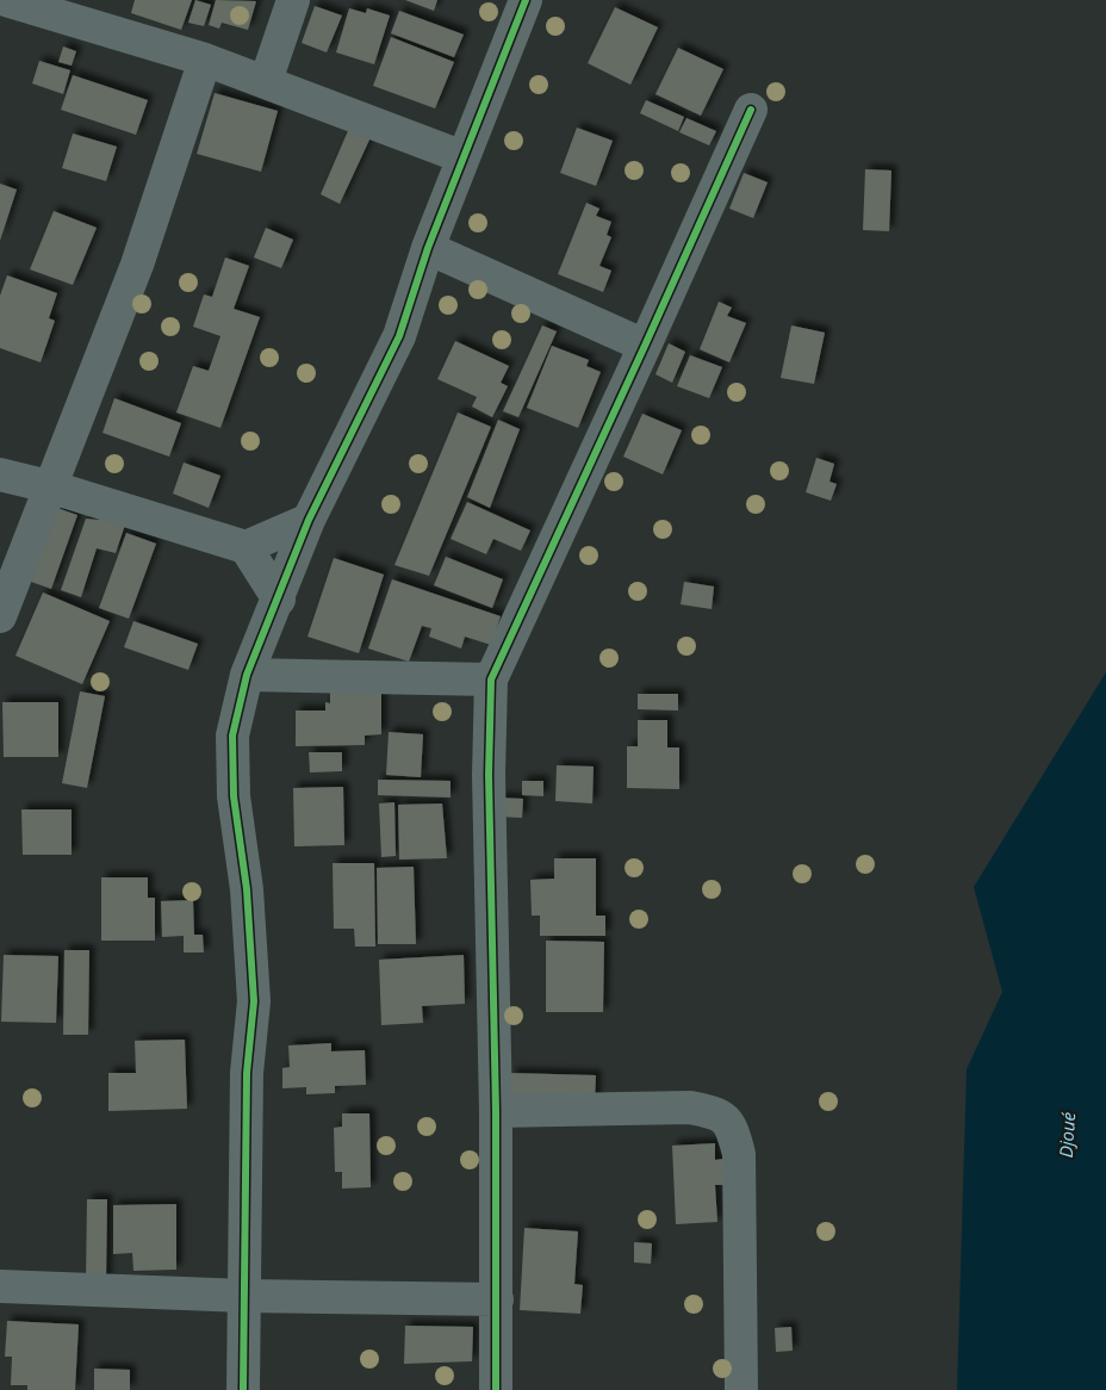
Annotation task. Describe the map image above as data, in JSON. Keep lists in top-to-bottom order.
{
  "water": ["Djoué"]
}
